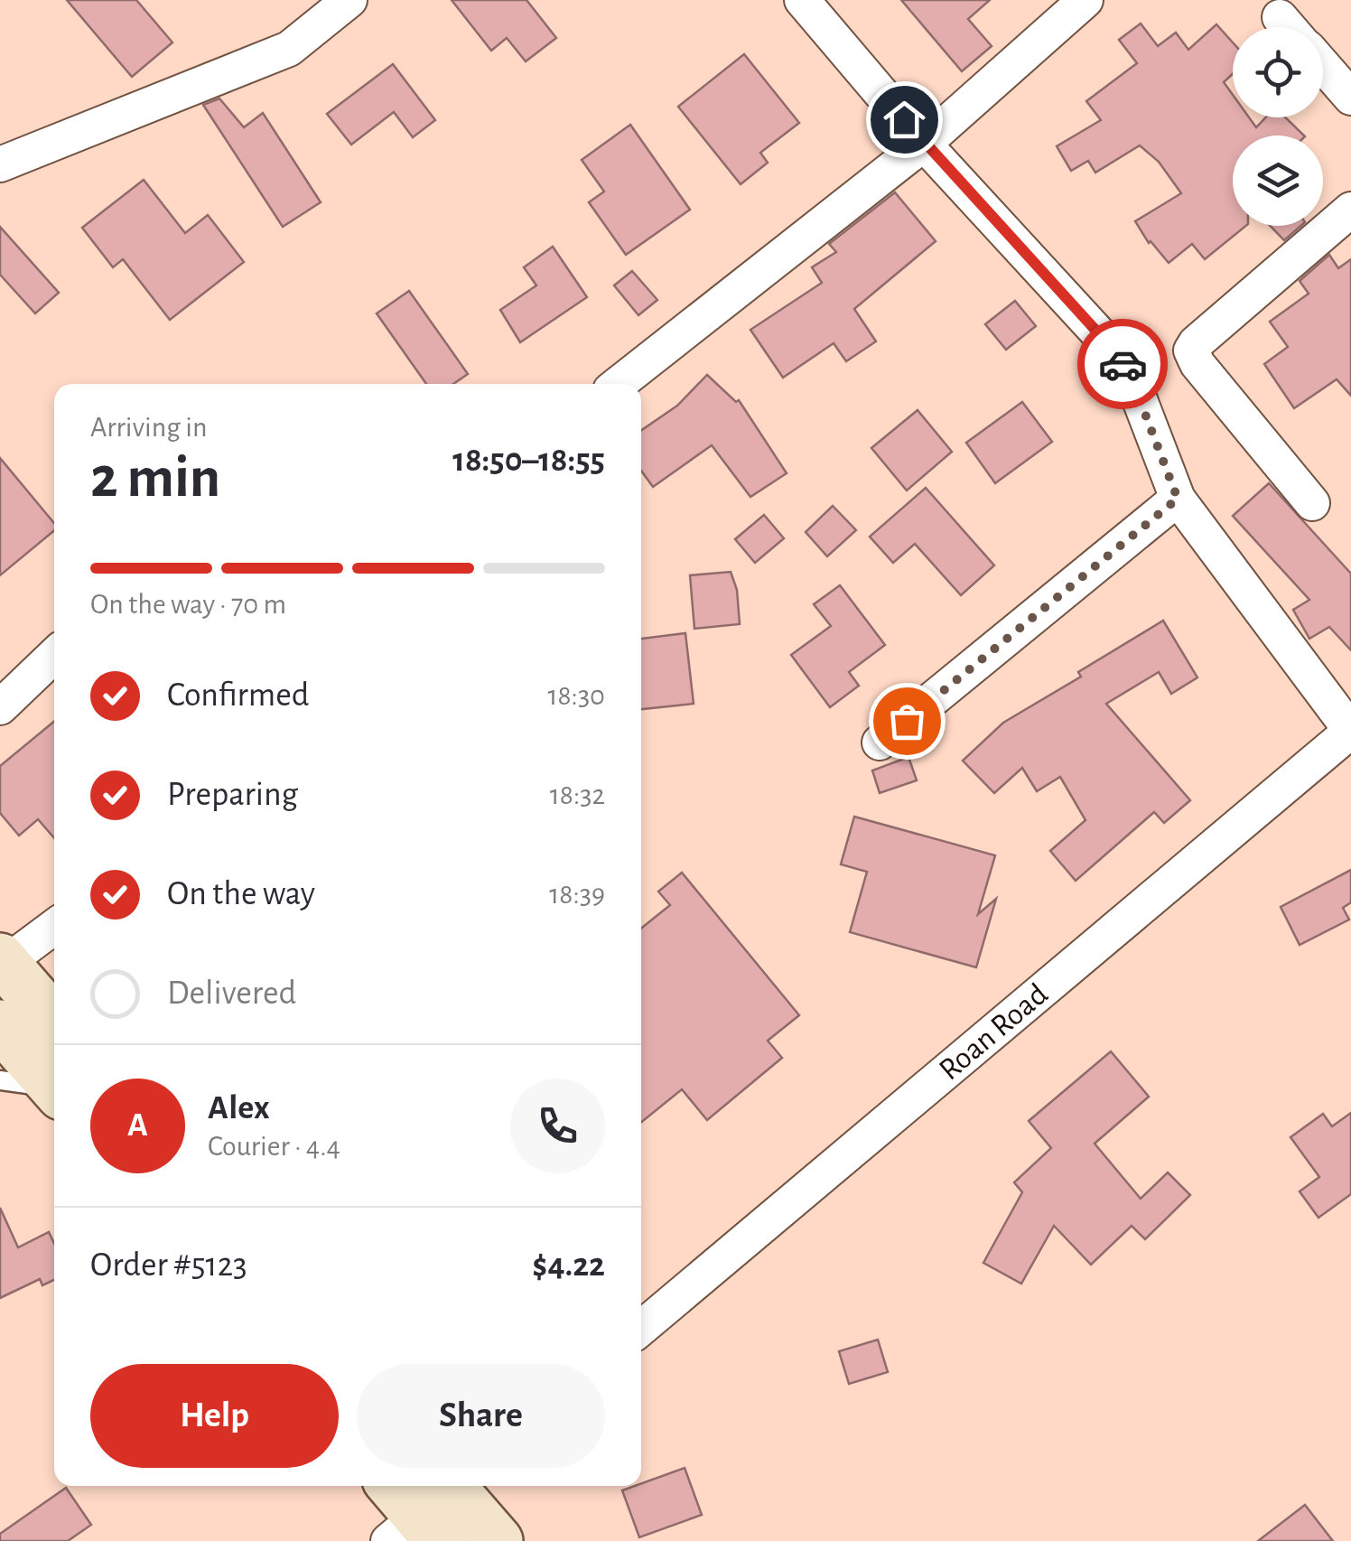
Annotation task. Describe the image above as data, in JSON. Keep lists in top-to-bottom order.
{
  "streets": {
    "street": ["Roan Road"]
  },
  "page": {
    "heading": ["2 min", "Arriving in", "18:50–18:55"],
    "panel": [
      "Alex",
      "Courier · 4.4",
      "Order #5123",
      "$4.22"
    ],
    "bar": "On the way · 70 m",
    "list": [
      ["Confirmed", "18:30"],
      ["Preparing", "18:32"],
      ["On the way", "18:39"],
      "Delivered"
    ],
    "round": "A",
    "buttons": ["Help", "Share"]
  }
}
